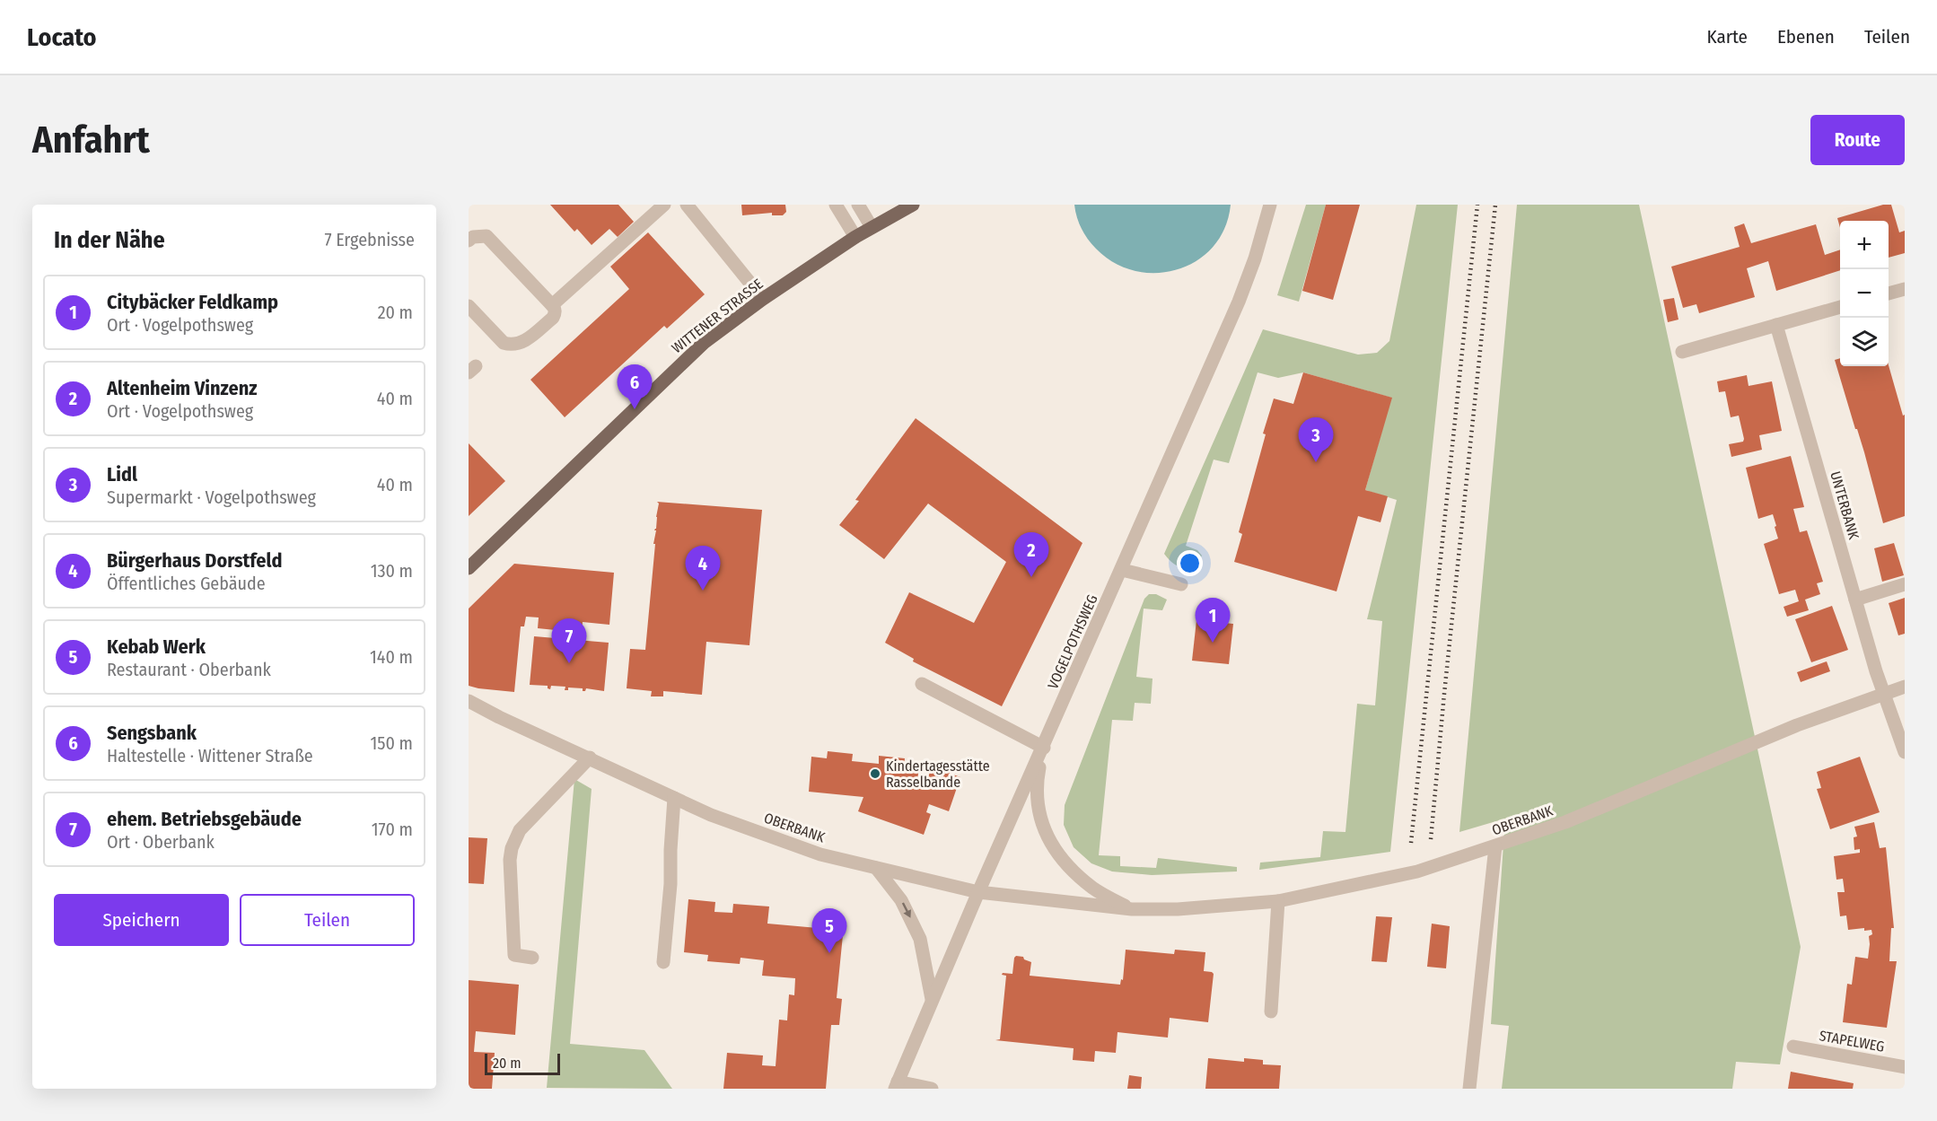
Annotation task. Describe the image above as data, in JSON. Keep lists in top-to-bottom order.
{
  "streets": {
    "main road": ["WITTENER STRASSE"],
    "street": [
      "UNTERBANK",
      "VOGELPOTHSWEG",
      "OBERBANK",
      "STAPELWEG"
    ]
  },
  "crossings": [
    ["UNTERBANK", "OBERBANK"],
    ["VOGELPOTHSWEG", "OBERBANK"]
  ],
  "places": ["Kindertagesstätte Rasselbande"],
  "scale_bar": "20 m",
  "page": {
    "header": "Locato",
    "nav": ["Karte", "Ebenen", "Teilen"],
    "buttons": [
      "Route",
      ["Speichern", "Teilen"]
    ],
    "title": "Anfahrt",
    "heading": ["In der Nähe", "7 Ergebnisse"],
    "map_buttons": ["+", "−"],
    "list": [
      {
        "mark": "1",
        "name": "Citybäcker Feldkamp",
        "note": "Ort · Vogelpothsweg",
        "value": "20 m"
      },
      {
        "mark": "2",
        "name": "Altenheim Vinzenz",
        "note": "Ort · Vogelpothsweg",
        "value": "40 m"
      },
      {
        "mark": "3",
        "name": "Lidl",
        "note": "Supermarkt · Vogelpothsweg",
        "value": "40 m"
      },
      {
        "mark": "4",
        "name": "Bürgerhaus Dorstfeld",
        "note": "Öffentliches Gebäude",
        "value": "130 m"
      },
      {
        "mark": "5",
        "name": "Kebab Werk",
        "note": "Restaurant · Oberbank",
        "value": "140 m"
      },
      {
        "mark": "6",
        "name": "Sengsbank",
        "note": "Haltestelle · Wittener Straße",
        "value": "150 m"
      },
      {
        "mark": "7",
        "name": "ehem. Betriebsgebäude",
        "note": "Ort · Oberbank",
        "value": "170 m"
      }
    ],
    "pins": [
      "6",
      "3",
      "2",
      "4",
      "1",
      "7",
      "5"
    ],
    "scale": "20 m"
  }
}
